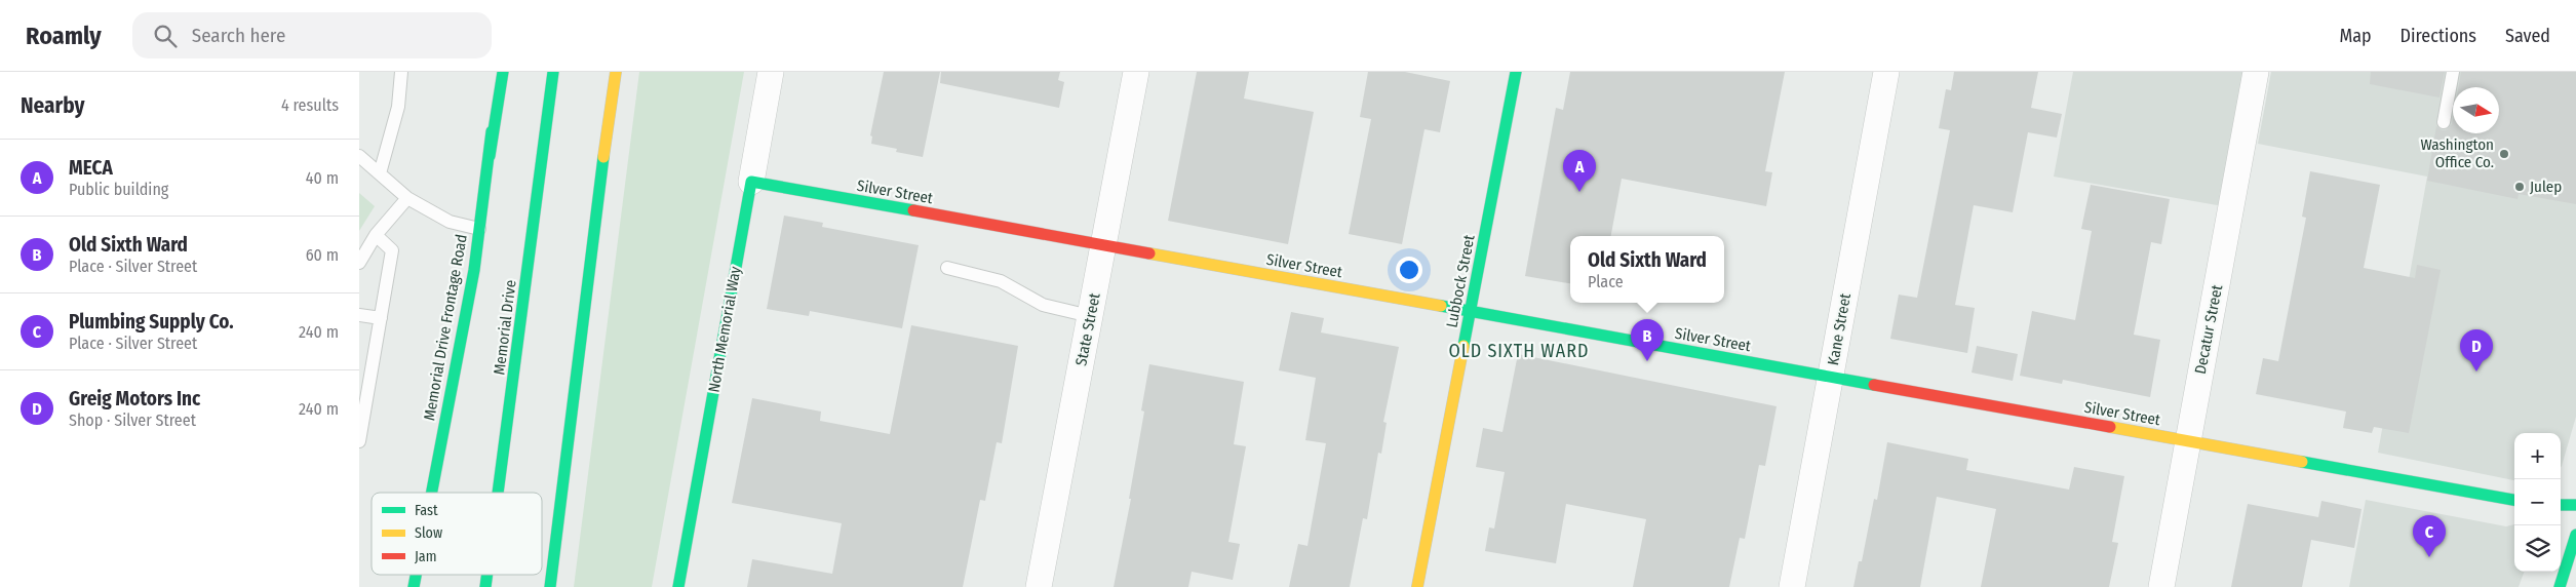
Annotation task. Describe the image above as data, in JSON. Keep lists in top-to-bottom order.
{
  "streets": {
    "street": [
      "Silver Street",
      "Lubbock Street",
      "Memorial Drive Frontage Road",
      "Memorial Drive",
      "North Memorial Way",
      "State Street",
      "Kane Street",
      "Decatur Street"
    ]
  },
  "crossings": [
    ["Silver Street", "Lubbock Street"],
    ["Silver Street", "North Memorial Way"],
    ["Silver Street", "State Street"],
    ["Silver Street", "Kane Street"],
    ["Silver Street", "Decatur Street"]
  ],
  "districts": ["OLD SIXTH WARD"],
  "places": ["Washington Office Co.", "Julep"],
  "legend": ["Fast", "Slow", "Jam"],
  "north": "right",
  "page": {
    "header": "Roamly",
    "search": "Search here",
    "nav": ["Map", "Directions", "Saved"],
    "heading": ["Nearby", "4 results"],
    "list": [
      {
        "mark": "A",
        "name": "MECA",
        "note": "Public building",
        "value": "40 m"
      },
      {
        "mark": "B",
        "name": "Old Sixth Ward",
        "note": "Place · Silver Street",
        "value": "60 m"
      },
      {
        "mark": "C",
        "name": "Plumbing Supply Co.",
        "note": "Place · Silver Street",
        "value": "240 m"
      },
      {
        "mark": "D",
        "name": "Greig Motors Inc",
        "note": "Shop · Silver Street",
        "value": "240 m"
      }
    ],
    "pins": [
      "A",
      "B",
      "D",
      "C"
    ],
    "popup": ["Old Sixth Ward", "Place"],
    "map_buttons": ["+", "−"]
  }
}
